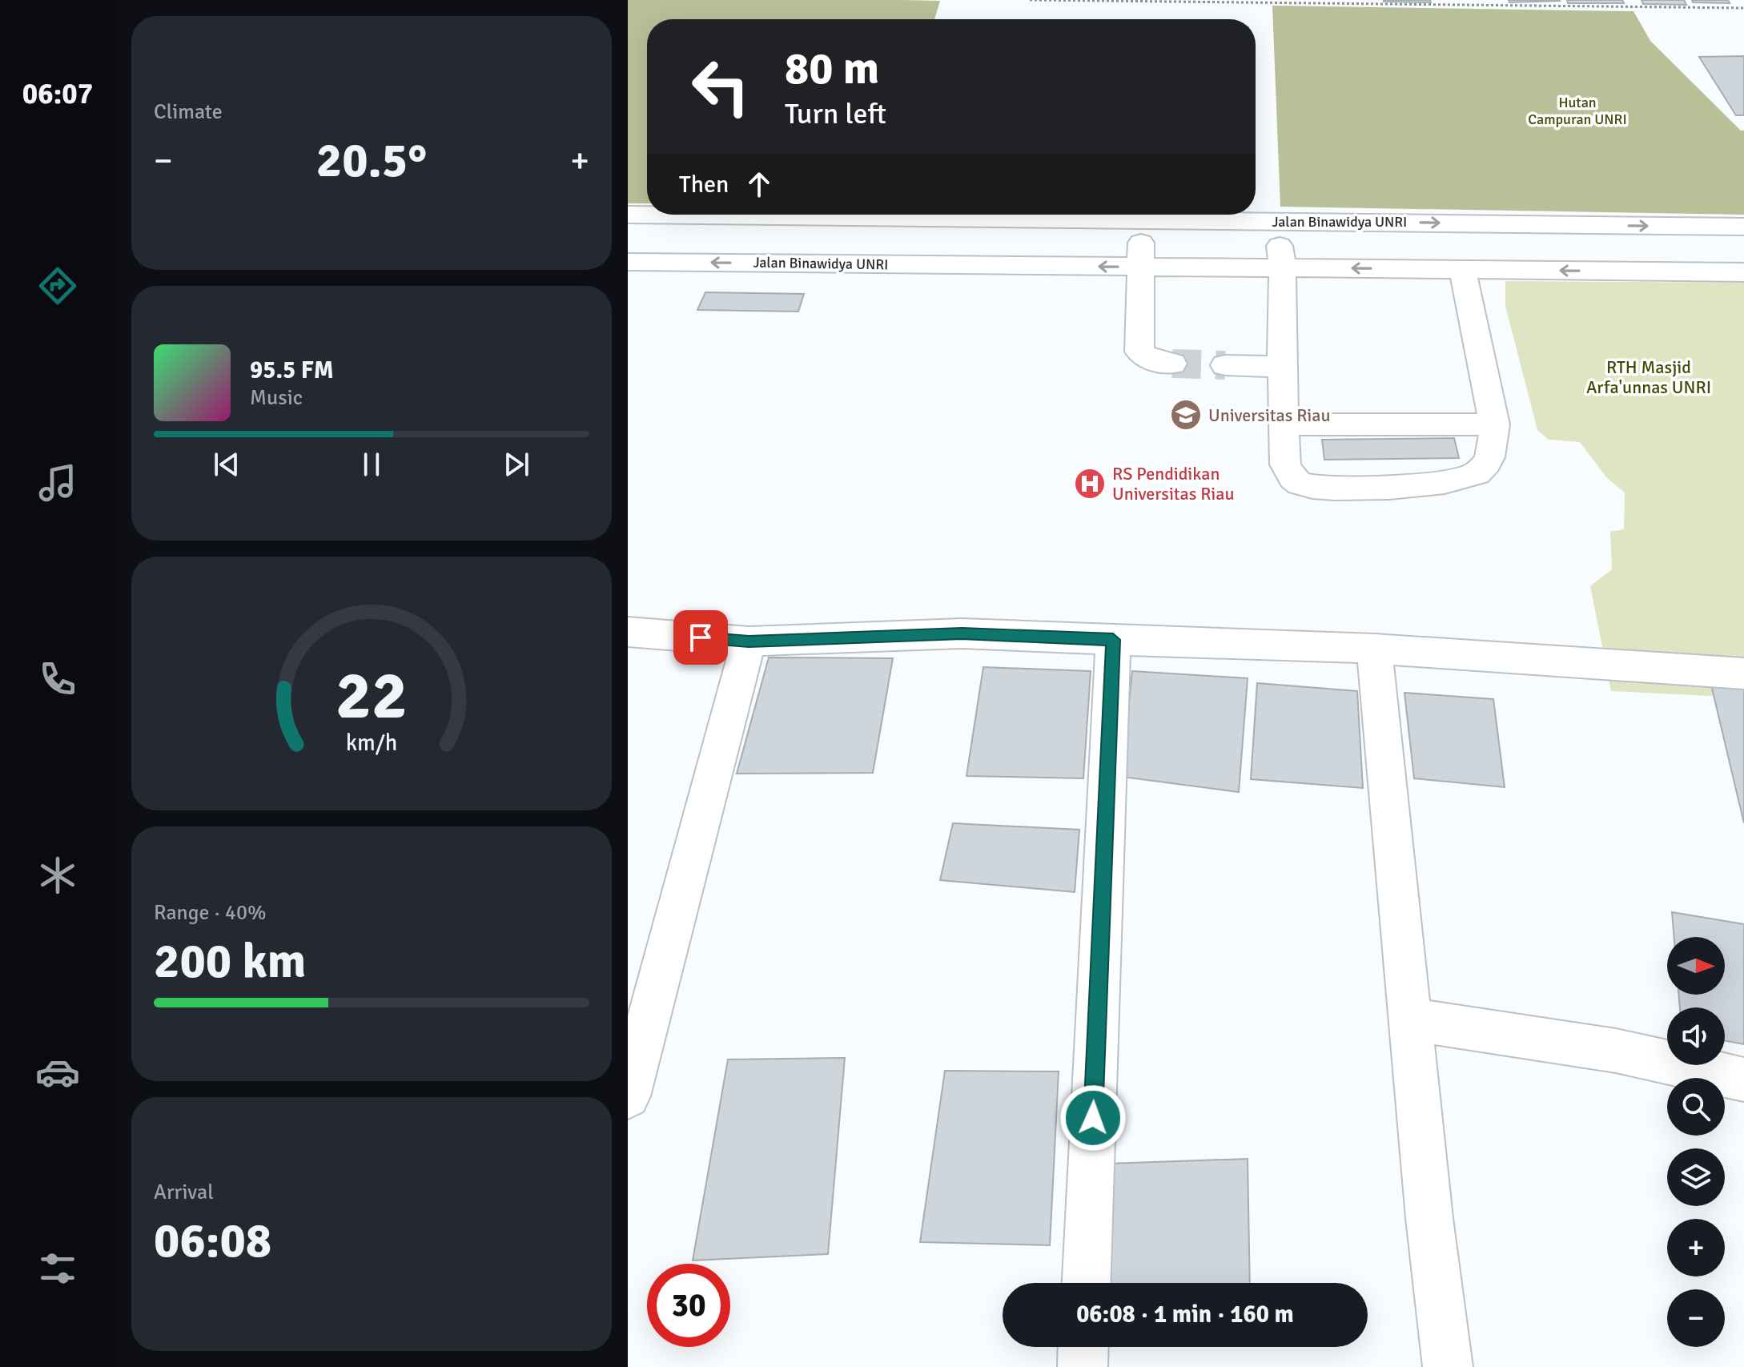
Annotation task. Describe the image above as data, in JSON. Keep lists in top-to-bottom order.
{
  "streets": {
    "street": ["Jalan Binawidya UNRI"]
  },
  "parks": ["Hutan Campuran UNRI", "RTH Masjid Arfa'unnas UNRI"],
  "places": {
    "school or university": ["Universitas Riau"],
    "hospital": ["RS Pendidikan Universitas Riau"]
  },
  "north": "right",
  "page": {
    "tabs": "06:07",
    "tile": [
      "Climate",
      ["Range · 40%", "200 km"],
      ["Arrival", "06:08"]
    ],
    "turn": ["80 m", "Turn left"],
    "heat": ["−", "20.5°", "+"],
    "then": "Then",
    "song": ["95.5 FM", "Music"],
    "map_buttons": ["+", "−"],
    "limit": "30",
    "trip": "06:08 · 1 min · 160 m",
    "gauge": ["22", "km/h"]
  }
}
